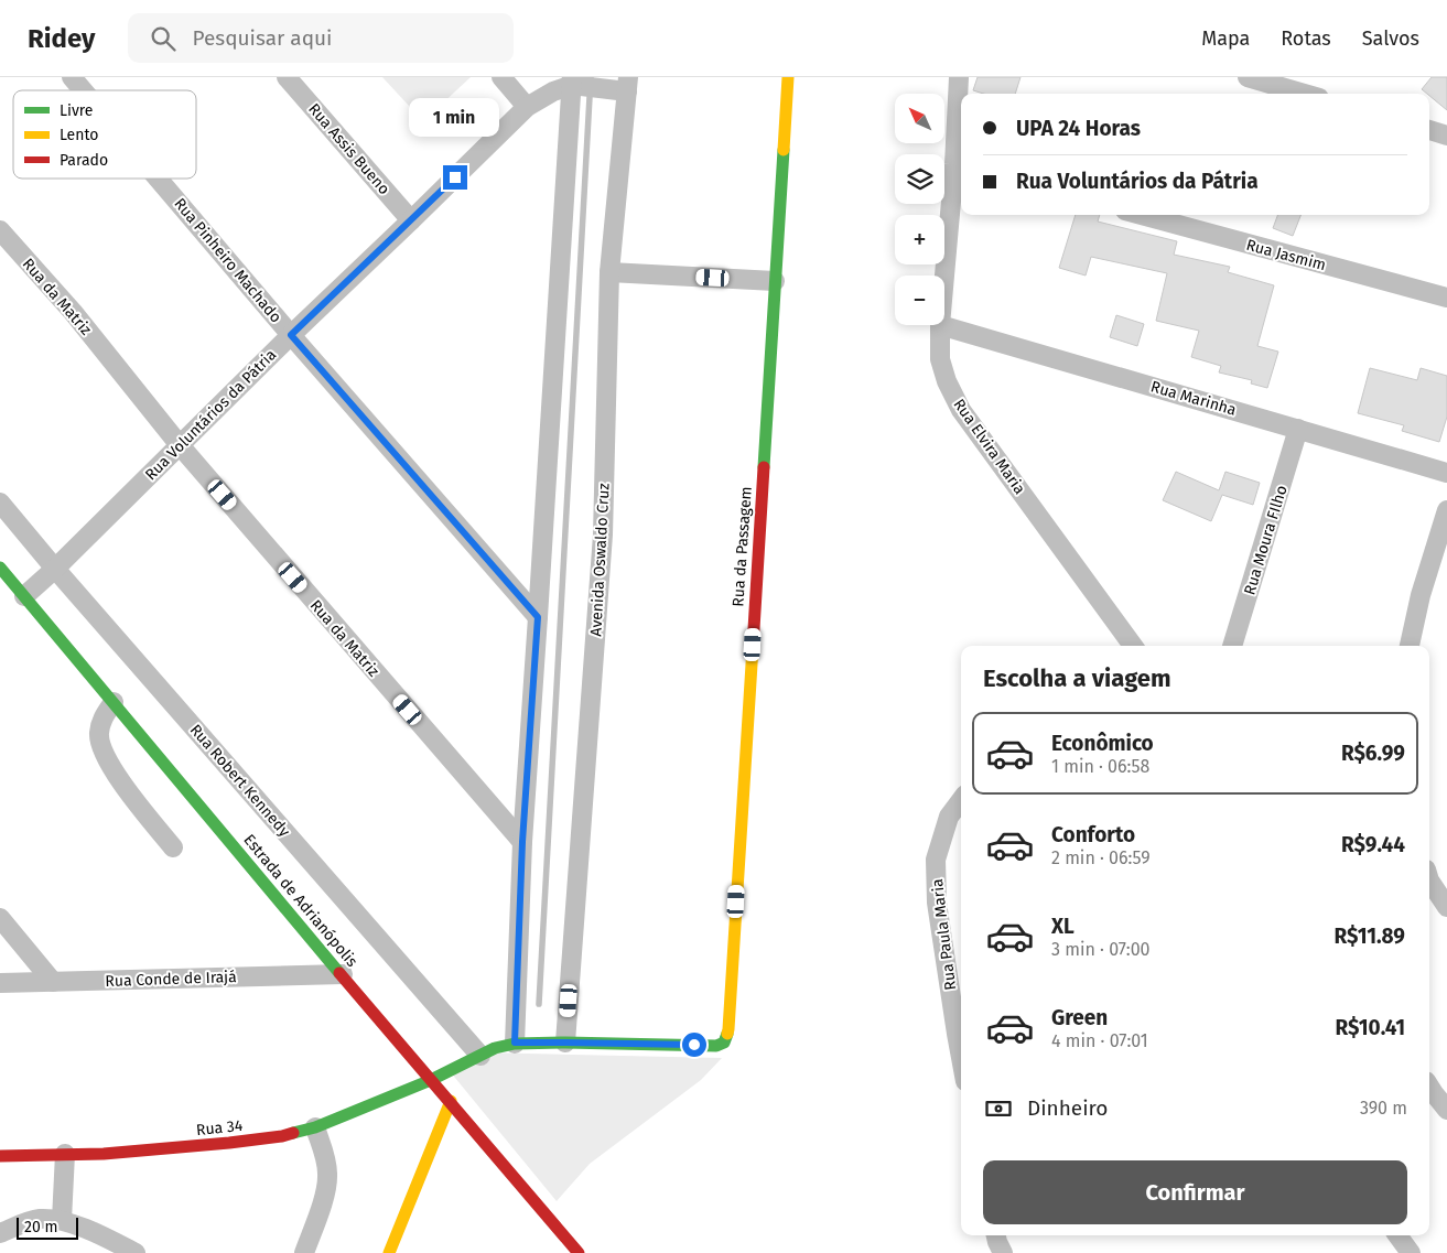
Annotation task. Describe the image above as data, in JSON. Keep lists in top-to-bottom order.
{
  "streets": {
    "street": [
      "Rua Assis Bueno",
      "Rua Jasmim",
      "Rua Pinheiro Machado",
      "Rua da Matriz",
      "Rua Marinha",
      "Rua Voluntários da Pátria",
      "Rua Elvira Maria",
      "Rua Moura FIlho",
      "Rua da Passagem",
      "Avenida Oswaldo Cruz",
      "Rua Robert Kennedy",
      "Estrada de Adrianópolis",
      "Rua Paula Maria",
      "Rua Conde de Irajá",
      "Rua 34"
    ]
  },
  "crossings": [
    ["Rua Assis Bueno", "Rua Voluntários da Pátria"],
    ["Rua Pinheiro Machado", "Rua Voluntários da Pátria"],
    ["Rua da Matriz", "Rua Voluntários da Pátria"],
    ["Rua Marinha", "Rua Moura FIlho"],
    ["Rua Voluntários da Pátria", "Rua Robert Kennedy"],
    ["Rua Voluntários da Pátria", "Estrada de Adrianópolis"],
    ["Rua da Passagem", "Rua 34"],
    ["Avenida Oswaldo Cruz", "Rua 34"],
    ["Rua Robert Kennedy", "Rua 34"],
    ["Estrada de Adrianópolis", "Rua Conde de Irajá"],
    ["Estrada de Adrianópolis", "Rua 34"]
  ],
  "legend": ["Livre", "Lento", "Parado"],
  "scale_bar": "20 m",
  "north": "top left",
  "page": {
    "header": "Ridey",
    "search": "Pesquisar aqui",
    "nav": ["Mapa", "Rotas", "Salvos"],
    "map_buttons": ["+", "−"],
    "banner": ["UPA 24 Horas", "Rua Voluntários da Pátria"],
    "bubble": "1 min",
    "heading": "Escolha a viagem",
    "list": [
      {
        "name": "Econômico",
        "note": "1 min · 06:58",
        "value": "R$6.99"
      },
      {
        "name": "Conforto",
        "note": "2 min · 06:59",
        "value": "R$9.44"
      },
      {
        "name": "XL",
        "note": "3 min · 07:00",
        "value": "R$11.89"
      },
      {
        "name": "Green",
        "note": "4 min · 07:01",
        "value": "R$10.41"
      }
    ],
    "pay": ["Dinheiro", "390 m"],
    "buttons": "Confirmar",
    "scale": "20 m"
  }
}
